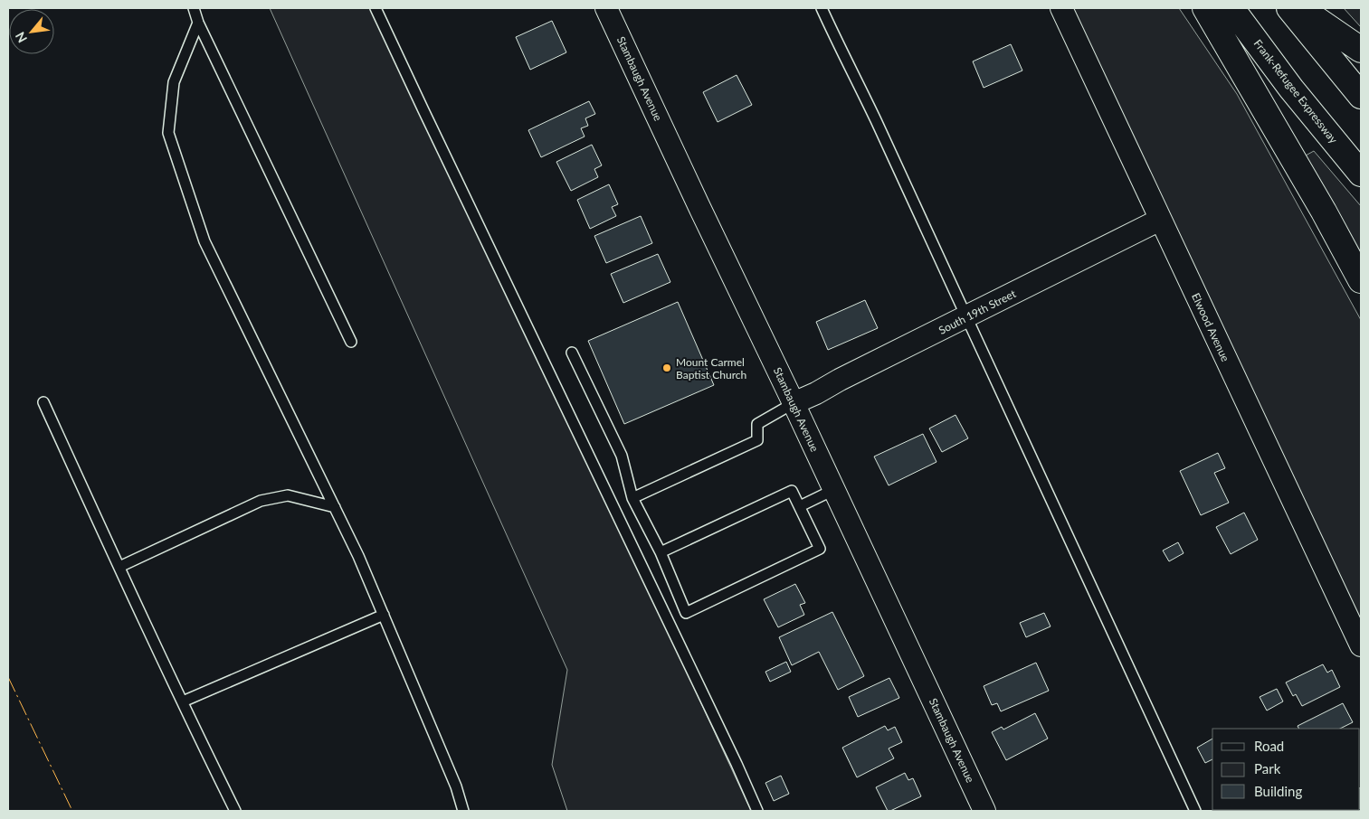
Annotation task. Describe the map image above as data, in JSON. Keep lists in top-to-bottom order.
{
  "streets": {
    "highway": ["Frank-Refugee Expressway"],
    "street": ["Stambaugh Avenue", "South 19th Street", "Elwood Avenue"]
  },
  "crossings": [
    ["Stambaugh Avenue", "South 19th Street"],
    ["South 19th Street", "Elwood Avenue"]
  ],
  "places": ["Mount Carmel Baptist Church"],
  "legend": ["Road", "Park", "Building"],
  "north": "bottom left"
}
